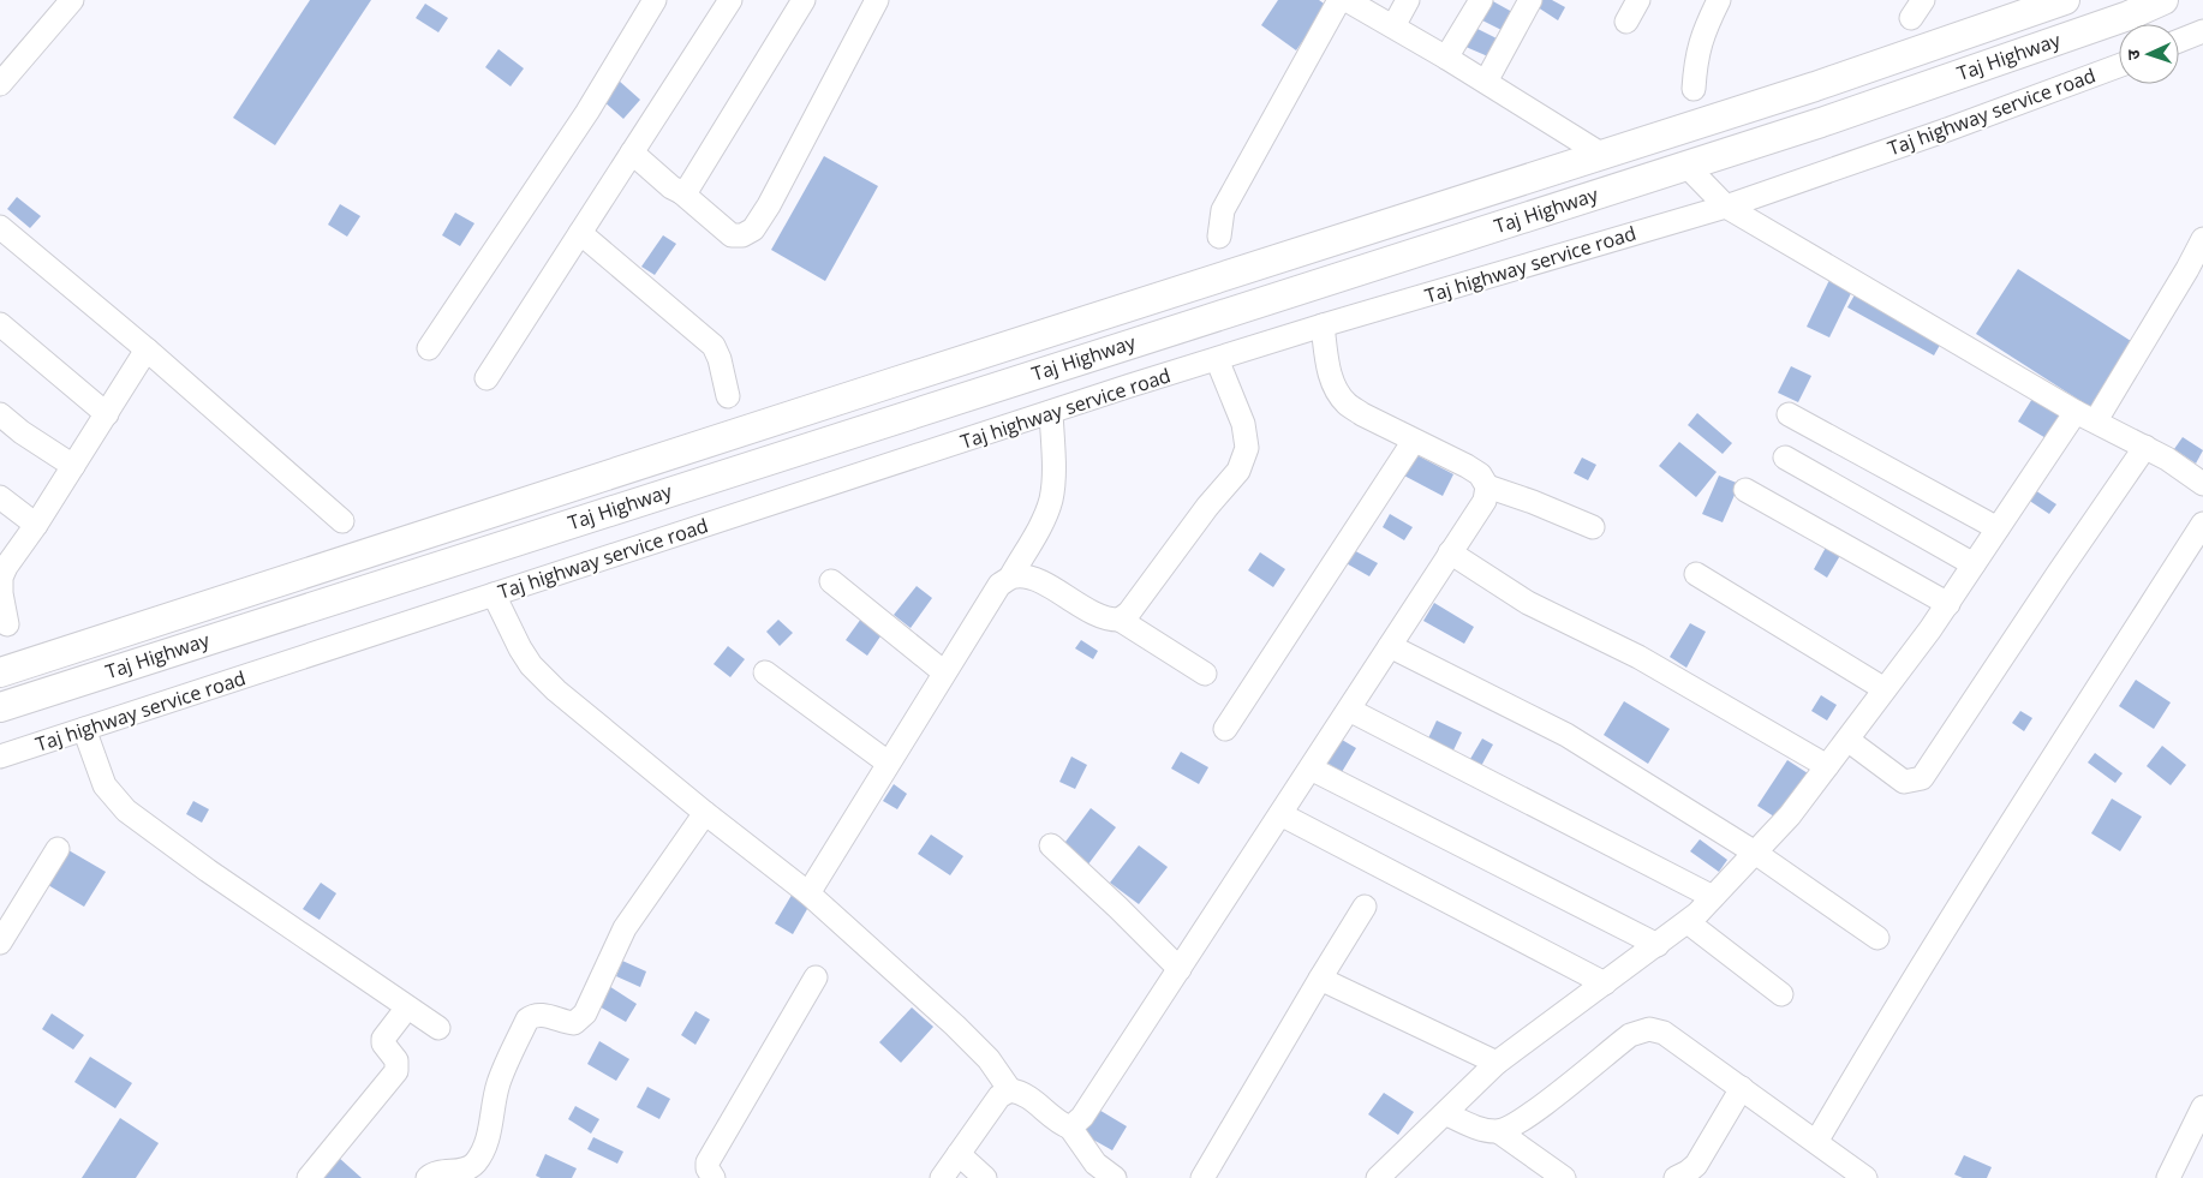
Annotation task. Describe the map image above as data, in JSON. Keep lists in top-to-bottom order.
{
  "streets": {
    "main road": ["Taj Highway"],
    "street": ["Taj highway service road"]
  },
  "north": "left"
}
